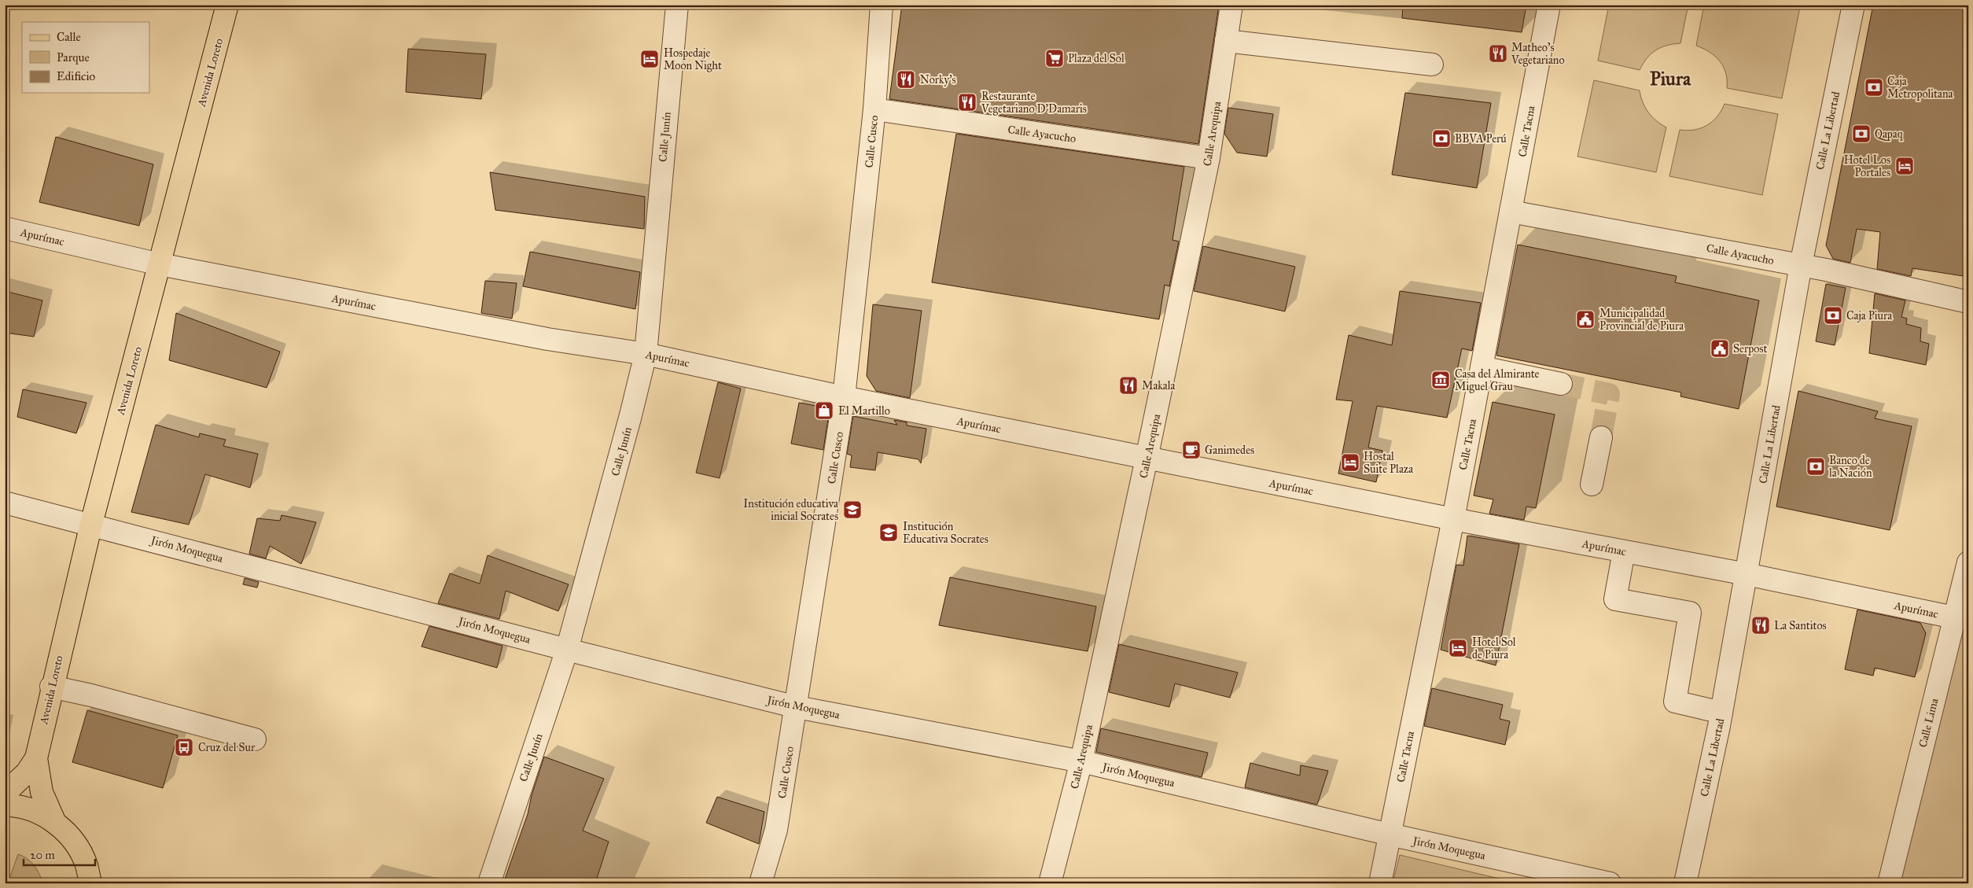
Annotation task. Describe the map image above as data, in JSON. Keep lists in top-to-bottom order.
{
  "streets": {
    "main road": ["Avenida Loreto"],
    "street": [
      "Calle La Libertad",
      "Calle Tacna",
      "Calle Ayacucho",
      "Calle Arequipa",
      "Calle Junín",
      "Calle Cusco",
      "Apurímac",
      "Jirón Moquegua",
      "Calle Lima"
    ]
  },
  "crossings": [
    ["Avenida Loreto", "Apurímac"],
    ["Avenida Loreto", "Jirón Moquegua"],
    ["Calle La Libertad", "Calle Ayacucho"],
    ["Calle La Libertad", "Apurímac"],
    ["Calle Tacna", "Calle Ayacucho"],
    ["Calle Tacna", "Apurímac"],
    ["Calle Tacna", "Jirón Moquegua"],
    ["Calle Ayacucho", "Calle Arequipa"],
    ["Calle Ayacucho", "Calle Cusco"],
    ["Calle Arequipa", "Apurímac"],
    ["Calle Arequipa", "Jirón Moquegua"],
    ["Calle Junín", "Apurímac"],
    ["Calle Junín", "Jirón Moquegua"],
    ["Calle Cusco", "Apurímac"],
    ["Calle Cusco", "Jirón Moquegua"],
    ["Apurímac", "Calle Lima"]
  ],
  "districts": ["Piura"],
  "places": {
    "restaurant": [
      "Matheo's Vegetariano",
      "Norky's",
      "Restaurante Vegetariano D'Damaris",
      "Makala",
      "La Santitos"
    ],
    "supermarket": ["Plaza del Sol"],
    "hotel": [
      "Hospedaje Moon Night",
      "Hotel Los Portales",
      "Hostal Suite Plaza",
      "Hotel Sol de Piura"
    ],
    "bank": [
      "Caja Metropolitana",
      "Qapaq",
      "BBVA Perú",
      "Caja Piura",
      "Banco de la Nación"
    ],
    "public building": ["Municipalidad Provincial de Piura", "Serpost"],
    "museum": ["Casa del Almirante Miguel Grau"],
    "shop": ["El Martillo"],
    "cafe": ["Ganimedes"],
    "school or university": ["Institución educativa inicial Socrates", "Institución Educativa Socrates"],
    "bus stop": ["Cruz del Sur"]
  },
  "legend": ["Calle", "Parque", "Edificio"],
  "scale_bar": "20 m"
}
